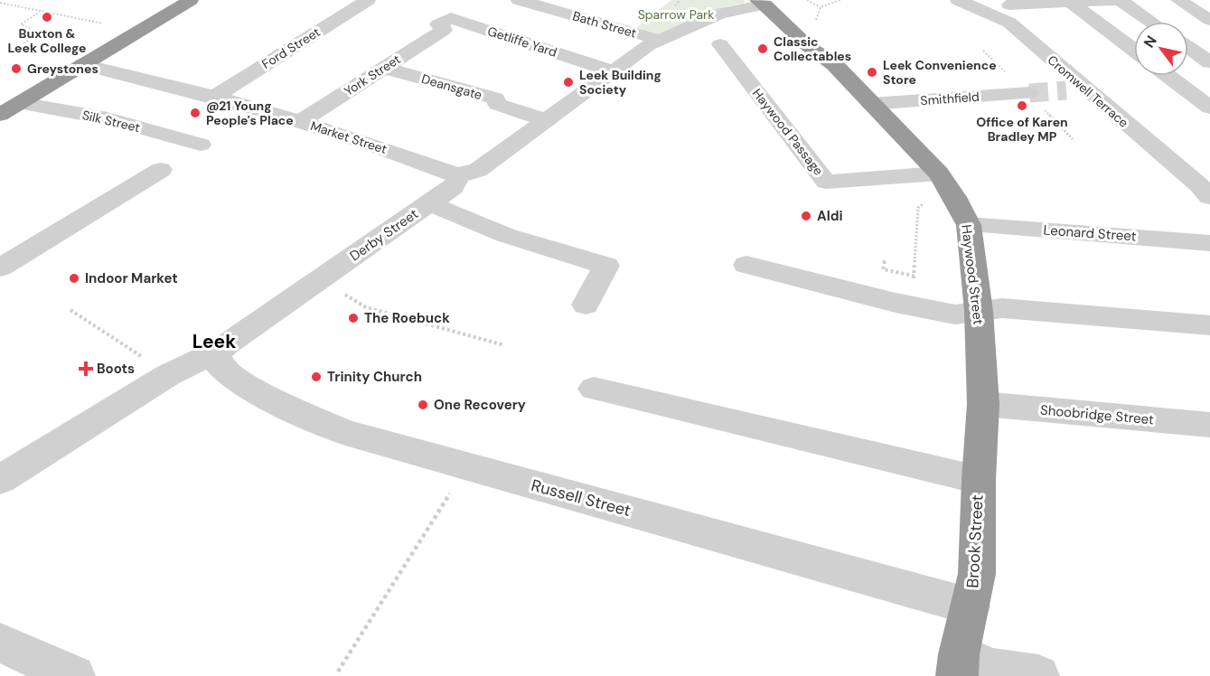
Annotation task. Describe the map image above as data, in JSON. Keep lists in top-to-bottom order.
{
  "streets": {
    "highway": ["Haywood Street", "Brook Street"],
    "street": [
      "Bath Street",
      "Getliffe Yard",
      "Ford Street",
      "York Street",
      "Deansgate",
      "Cromwell Terrace",
      "Smithfield",
      "Silk Street",
      "Haywood Passage",
      "Market Street",
      "Leonard Street",
      "Derby Street",
      "Shoobridge Street",
      "Russell Street"
    ]
  },
  "crossings": [
    ["Getliffe Yard", "York Street"],
    ["Ford Street", "Market Street"],
    ["York Street", "Deansgate"],
    ["York Street", "Market Street"],
    ["Smithfield", "Haywood Street"],
    ["Haywood Passage", "Haywood Street"],
    ["Market Street", "Derby Street"],
    ["Leonard Street", "Haywood Street"],
    ["Derby Street", "Russell Street"],
    ["Haywood Street", "Shoobridge Street"],
    ["Haywood Street", "Brook Street"],
    ["Shoobridge Street", "Brook Street"],
    ["Russell Street", "Brook Street"]
  ],
  "districts": ["Leek"],
  "parks": ["Sparrow Park"],
  "places": {
    "other": [
      "Buxton & Leek College",
      "Classic Collectables",
      "Greystones",
      "Leek Convenience Store",
      "Leek Building Society",
      "Office of Karen Bradley MP",
      "@21 Young People's Place",
      "Aldi",
      "Indoor Market",
      "The Roebuck",
      "Trinity Church",
      "One Recovery"
    ],
    "health": ["Boots"]
  },
  "north": "top left"
}
